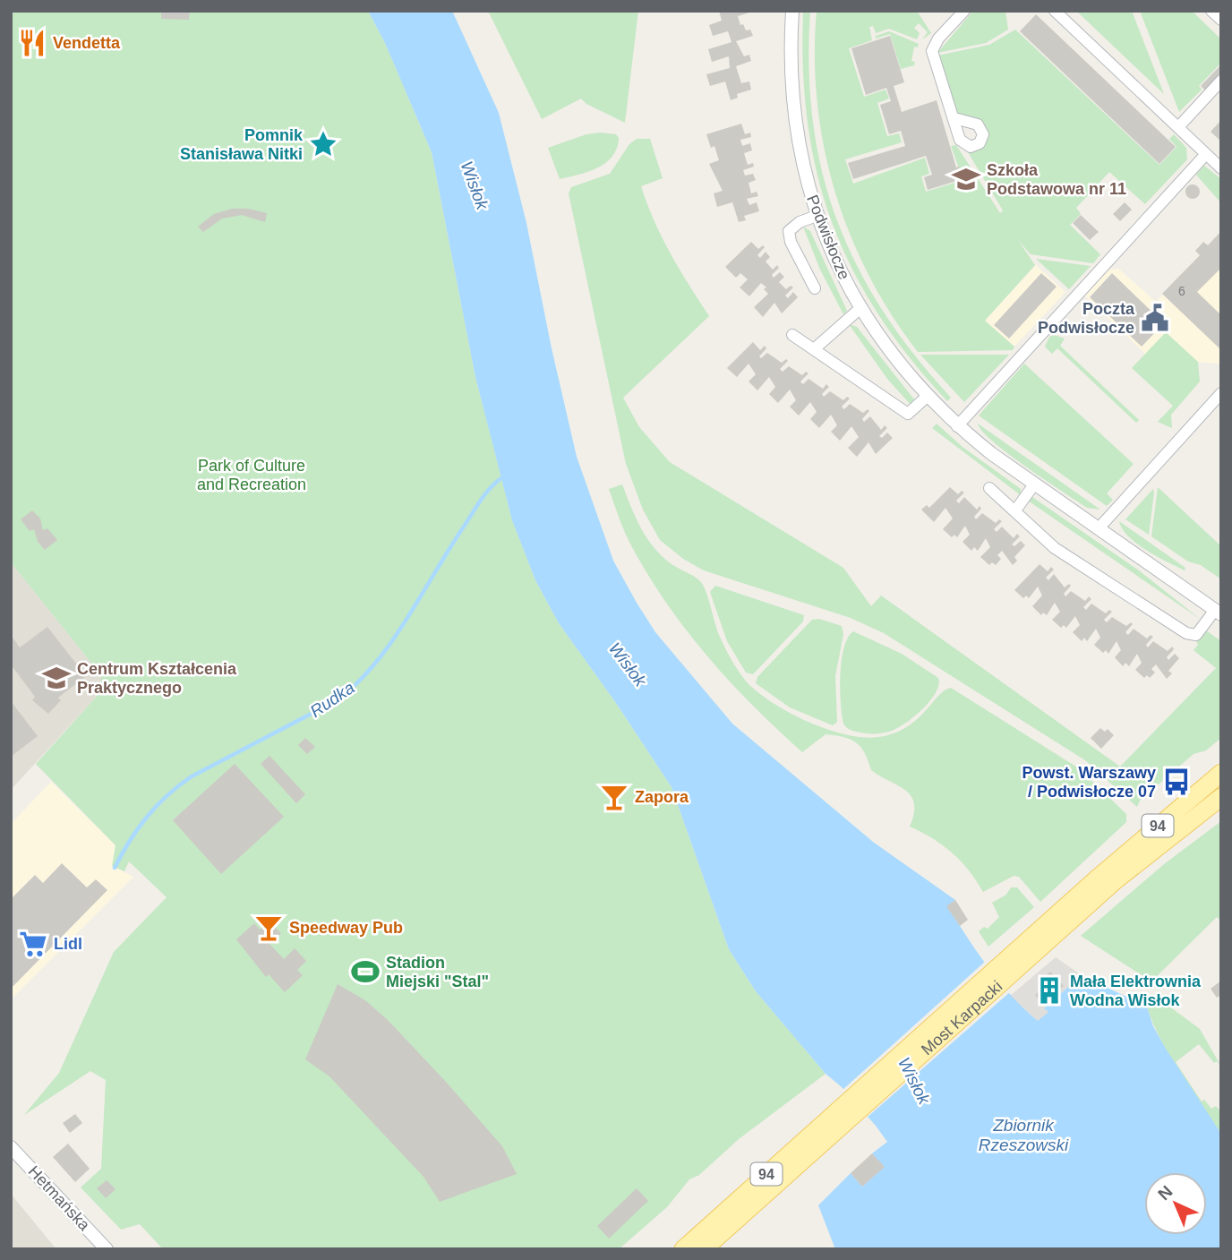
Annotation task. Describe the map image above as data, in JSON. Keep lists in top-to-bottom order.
{
  "streets": {
    "main road": ["94", "Most Karpacki"],
    "street": ["Podwisłocze", "Hetmańska"]
  },
  "crossings": [
    ["94", "Most Karpacki"]
  ],
  "water": ["Wisłok", "Rudka", "Zbiornik Rzeszowski"],
  "parks": ["Park of Culture and Recreation"],
  "places": {
    "restaurant": ["Vendetta"],
    "place": ["Pomnik Stanisława Nitki"],
    "school or university": ["Szkoła Podstawowa nr 11", "Centrum Kształcenia Praktycznego"],
    "public building": ["Poczta Podwisłocze"],
    "bus stop": ["Powst. Warszawy / Podwisłocze 07"],
    "bar": ["Zapora", "Speedway Pub"],
    "supermarket": ["Lidl"],
    "sports": ["Stadion Miejski \"Stal\""],
    "building": ["Mała Elektrownia Wodna Wisłok"]
  },
  "house_numbers": ["6"],
  "north": "top left"
}
